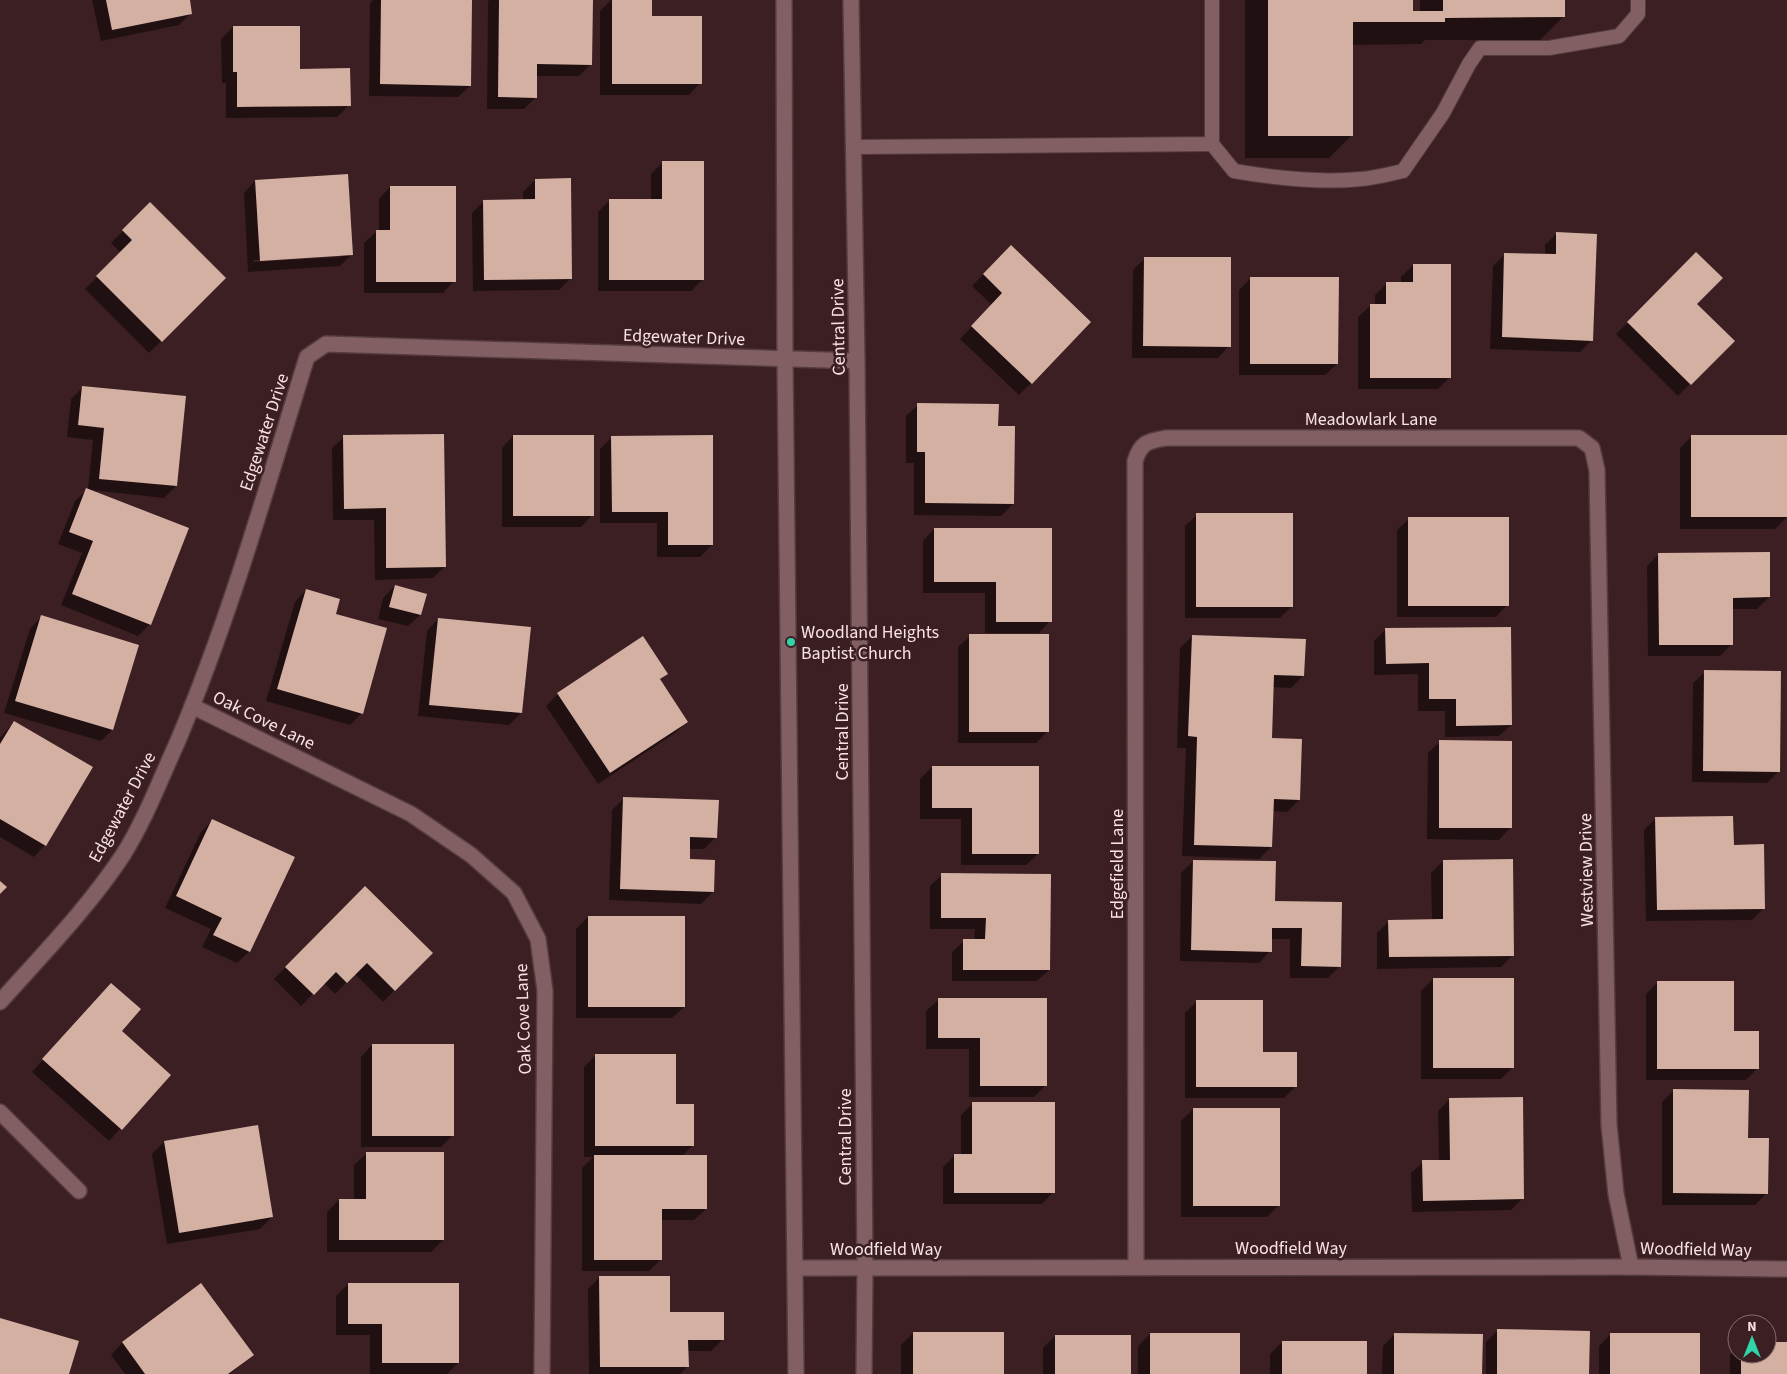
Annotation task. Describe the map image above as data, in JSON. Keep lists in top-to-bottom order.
{
  "streets": {
    "street": [
      "Central Drive",
      "Edgewater Drive",
      "Meadowlark Lane",
      "Oak Cove Lane",
      "Edgefield Lane",
      "Westview Drive",
      "Woodfield Way"
    ]
  },
  "crossings": [
    ["Central Drive", "Edgewater Drive"],
    ["Central Drive", "Woodfield Way"],
    ["Edgewater Drive", "Oak Cove Lane"],
    ["Meadowlark Lane", "Edgefield Lane"],
    ["Meadowlark Lane", "Westview Drive"],
    ["Edgefield Lane", "Woodfield Way"],
    ["Westview Drive", "Woodfield Way"]
  ],
  "places": ["Woodland Heights Baptist Church"],
  "north": "top"
}
